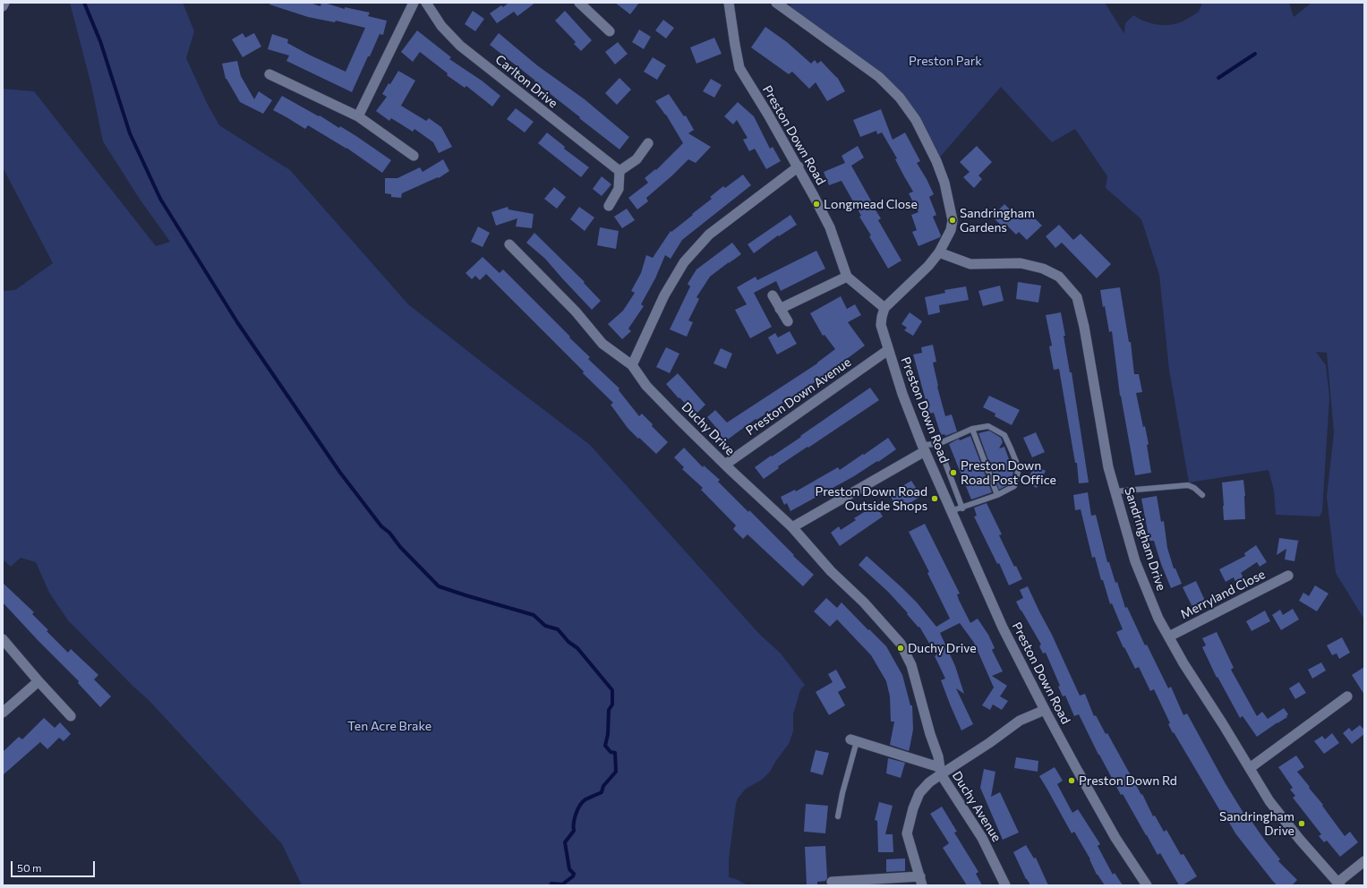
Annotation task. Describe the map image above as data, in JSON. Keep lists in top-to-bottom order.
{
  "streets": {
    "street": [
      "Carlton Drive",
      "Preston Down Road",
      "Preston Down Avenue",
      "Duchy Drive",
      "Sandringham Drive",
      "Merryland Close",
      "Duchy Avenue"
    ]
  },
  "crossings": [
    ["Preston Down Road", "Preston Down Avenue"],
    ["Preston Down Road", "Duchy Avenue"],
    ["Preston Down Avenue", "Duchy Drive"],
    ["Duchy Drive", "Duchy Avenue"],
    ["Sandringham Drive", "Merryland Close"]
  ],
  "parks": ["Preston Park", "Ten Acre Brake"],
  "places": [
    "Longmead Close",
    "Sandringham Gardens",
    "Preston Down Road Post Office",
    "Preston Down Road Outside Shops",
    "Duchy Drive",
    "Preston Down Rd",
    "Sandringham Drive"
  ],
  "scale_bar": "50 m"
}
